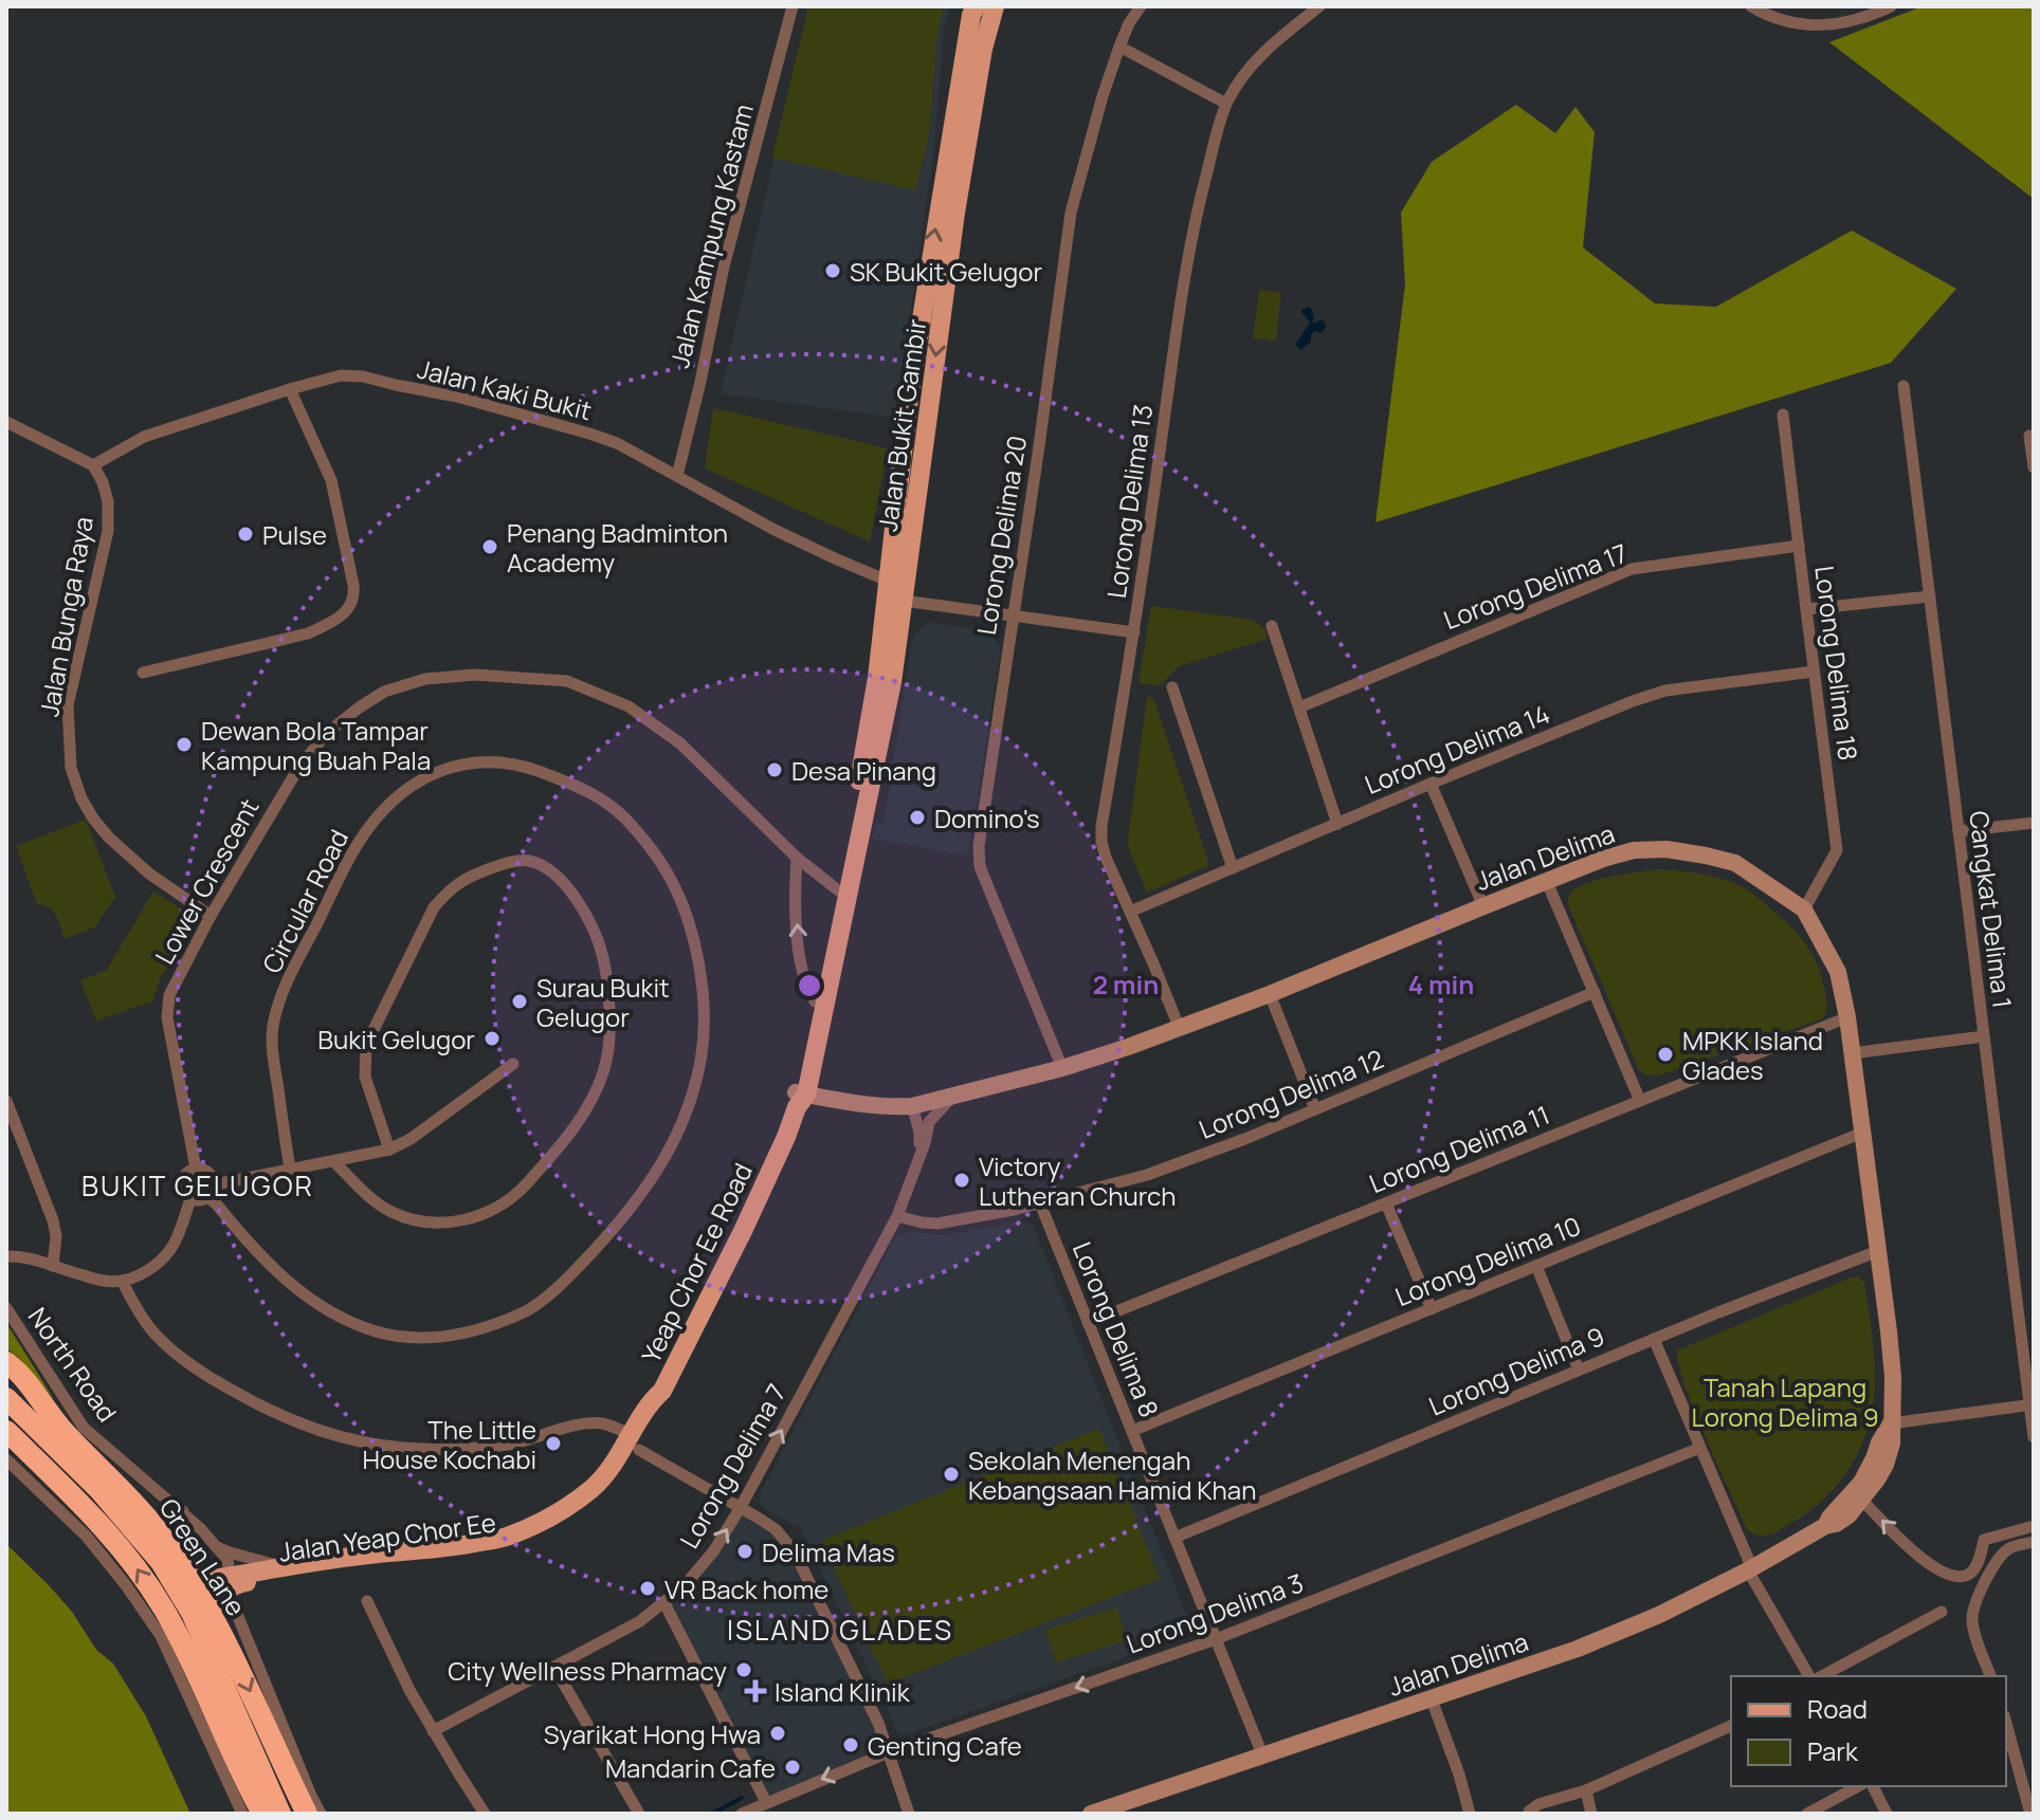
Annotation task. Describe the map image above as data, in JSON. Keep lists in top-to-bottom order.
{
  "streets": {
    "highway": ["Green Lane"],
    "main road": ["Jalan Bukit Gambir", "Yeap Chor Ee Road", "Jalan Yeap Chor Ee"],
    "street": [
      "Jalan Kampung Kastam",
      "Jalan Kaki Bukit",
      "Lorong Delima 13",
      "Lorong Delima 20",
      "Lorong Delima 17",
      "Jalan Bunga Raya",
      "Lorong Delima 18",
      "Lorong Delima 14",
      "Jalan Delima",
      "Lower Crescent",
      "Circular Road",
      "Cangkat Delima 1",
      "Lorong Delima 12",
      "Lorong Delima 11",
      "Lorong Delima 10",
      "Lorong Delima 8",
      "North Road",
      "Lorong Delima 9",
      "Lorong Delima 7",
      "Lorong Delima 3"
    ]
  },
  "crossings": [
    ["Jalan Kampung Kastam", "Jalan Kaki Bukit"],
    ["Jalan Kaki Bukit", "Jalan Bukit Gambir"],
    ["Jalan Kaki Bukit", "Jalan Bunga Raya"],
    ["Jalan Kaki Bukit", "Yeap Chor Ee Road"],
    ["Jalan Bukit Gambir", "Yeap Chor Ee Road"],
    ["Lorong Delima 13", "Lorong Delima 14"],
    ["Lorong Delima 13", "Jalan Delima"],
    ["Lorong Delima 20", "Jalan Delima"],
    ["Lorong Delima 17", "Lorong Delima 18"],
    ["Jalan Bunga Raya", "Lower Crescent"],
    ["Lorong Delima 18", "Lorong Delima 14"],
    ["Lorong Delima 18", "Jalan Delima"],
    ["Jalan Delima", "Lorong Delima 11"],
    ["Jalan Delima", "Lorong Delima 10"],
    ["Jalan Delima", "Yeap Chor Ee Road"],
    ["Jalan Delima", "Lorong Delima 8"],
    ["Jalan Delima", "Lorong Delima 9"],
    ["Jalan Delima", "Lorong Delima 7"],
    ["Lower Crescent", "Circular Road"],
    ["Lower Crescent", "Yeap Chor Ee Road"],
    ["Lorong Delima 12", "Lorong Delima 8"],
    ["Lorong Delima 12", "Lorong Delima 7"],
    ["Lorong Delima 11", "Lorong Delima 8"],
    ["Lorong Delima 10", "Lorong Delima 8"],
    ["Yeap Chor Ee Road", "Jalan Yeap Chor Ee"],
    ["Lorong Delima 8", "Lorong Delima 9"],
    ["Lorong Delima 8", "Lorong Delima 3"],
    ["North Road", "Jalan Yeap Chor Ee"],
    ["Jalan Yeap Chor Ee", "Green Lane"]
  ],
  "one_way": ["Lorong Delima 7", "Lorong Delima 3"],
  "districts": ["BUKIT GELUGOR", "ISLAND GLADES"],
  "parks": ["Tanah Lapang Lorong Delima 9"],
  "places": {
    "other": [
      "SK Bukit Gelugor",
      "Pulse",
      "Penang Badminton Academy",
      "Dewan Bola Tampar Kampung Buah Pala",
      "Desa Pinang",
      "Domino's",
      "Surau Bukit Gelugor",
      "Bukit Gelugor",
      "MPKK Island Glades",
      "Victory Lutheran Church",
      "The Little House Kochabi",
      "Sekolah Menengah Kebangsaan Hamid Khan",
      "Delima Mas",
      "VR Back home",
      "City Wellness Pharmacy",
      "Syarikat Hong Hwa",
      "Genting Cafe",
      "Mandarin Cafe"
    ],
    "health": ["Island Klinik"]
  },
  "legend": ["Road", "Park"],
  "rings": ["2 min", "4 min"]
}
